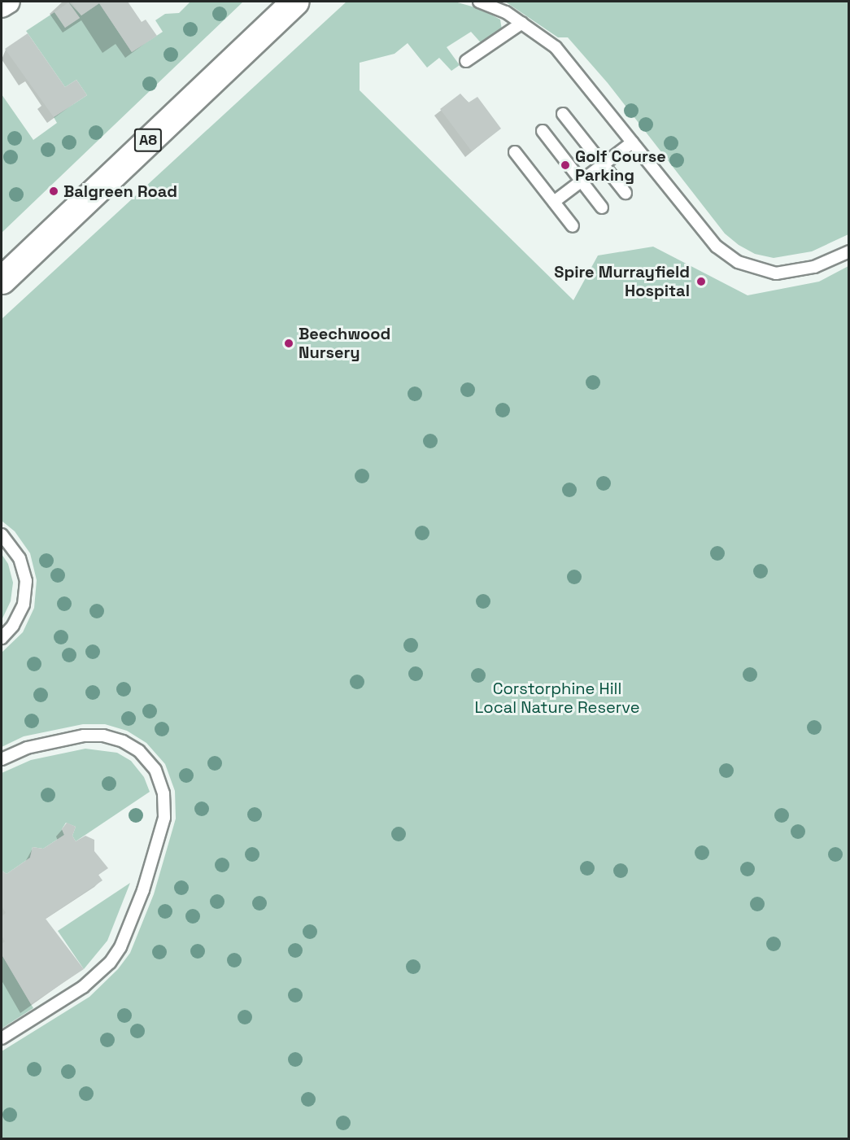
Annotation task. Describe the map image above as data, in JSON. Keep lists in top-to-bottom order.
{
  "streets": {
    "main road": ["A8"]
  },
  "parks": ["Corstorphine Hill Local Nature Reserve"],
  "places": [
    "Golf Course Parking",
    "Balgreen Road",
    "Spire Murrayfield Hospital",
    "Beechwood Nursery"
  ]
}
